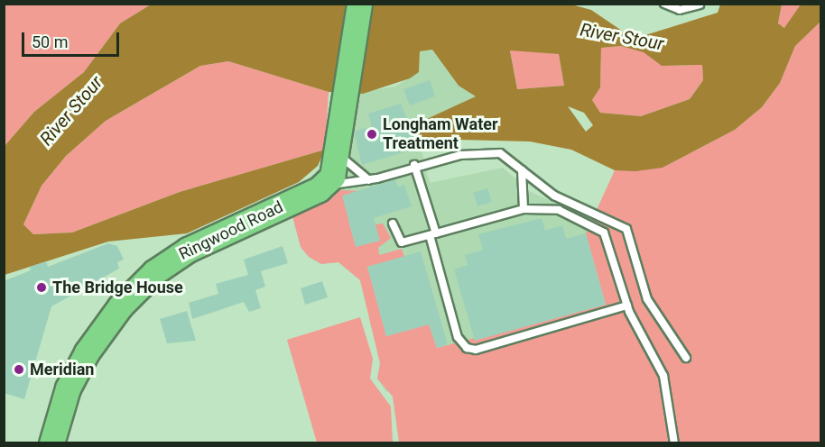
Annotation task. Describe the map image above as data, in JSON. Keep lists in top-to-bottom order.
{
  "streets": {
    "highway": ["Ringwood Road"]
  },
  "water": ["River Stour"],
  "places": ["Longham Water Treatment", "The Bridge House", "Meridian"],
  "scale_bar": "50 m"
}
